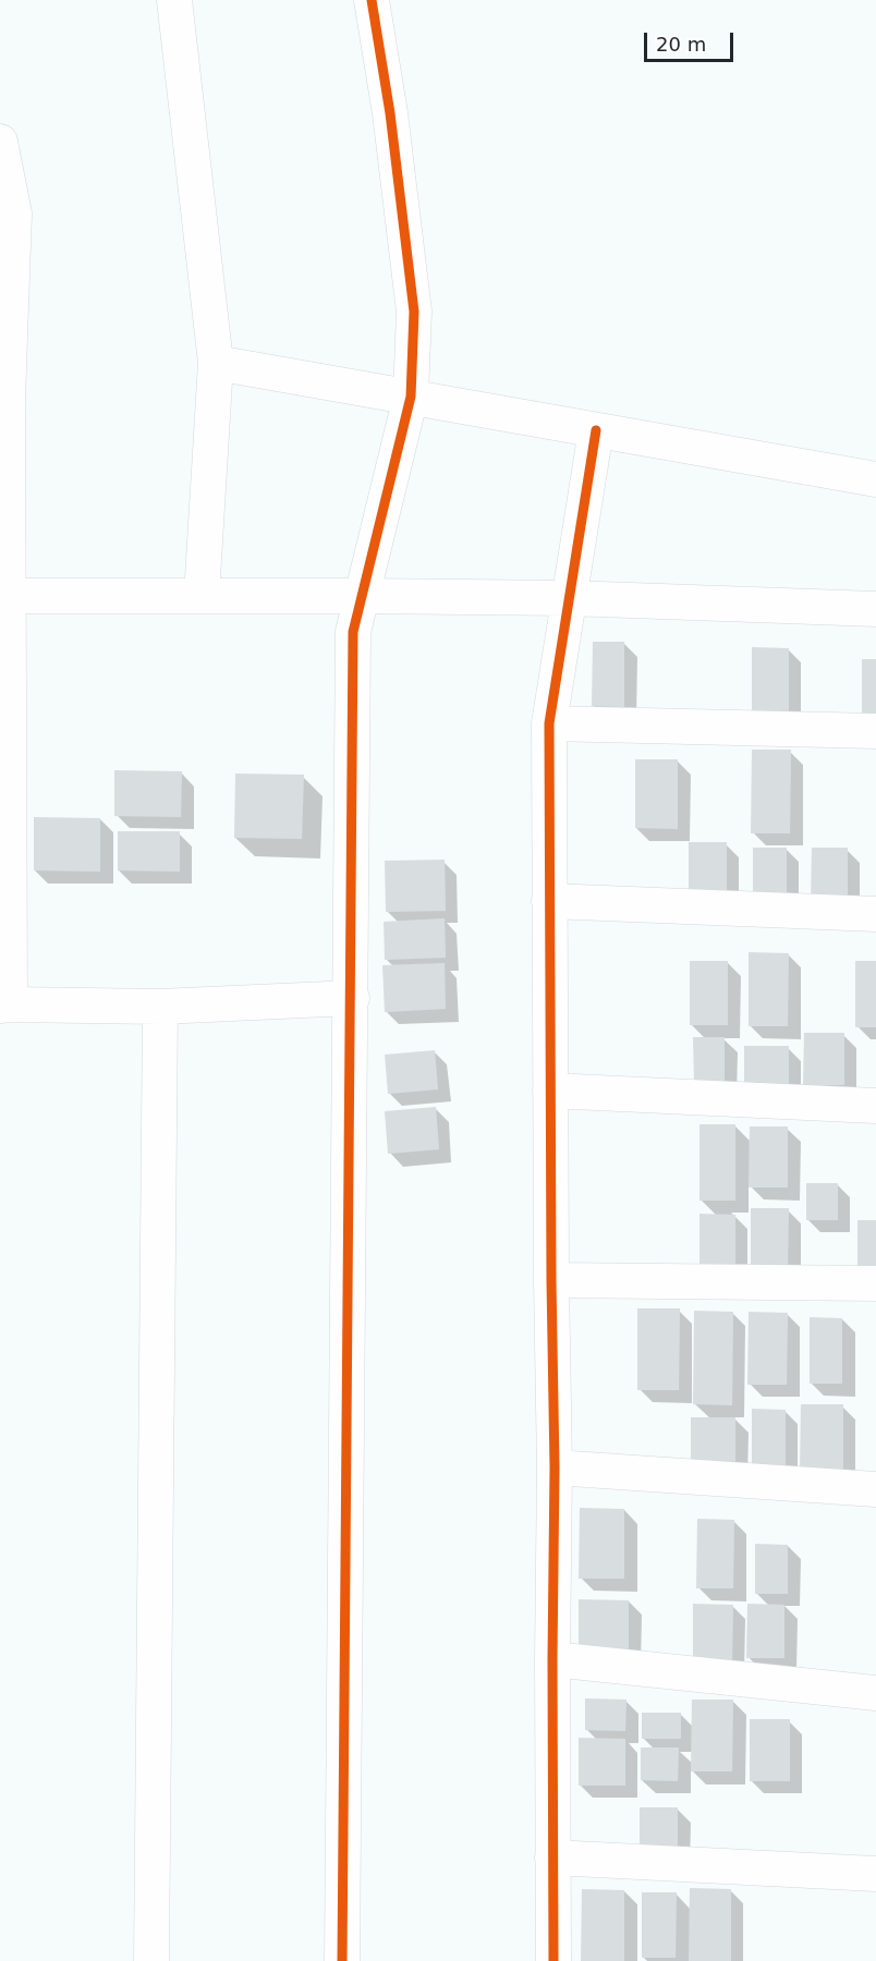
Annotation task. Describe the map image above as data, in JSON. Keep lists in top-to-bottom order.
{
  "scale_bar": "20 m"
}
